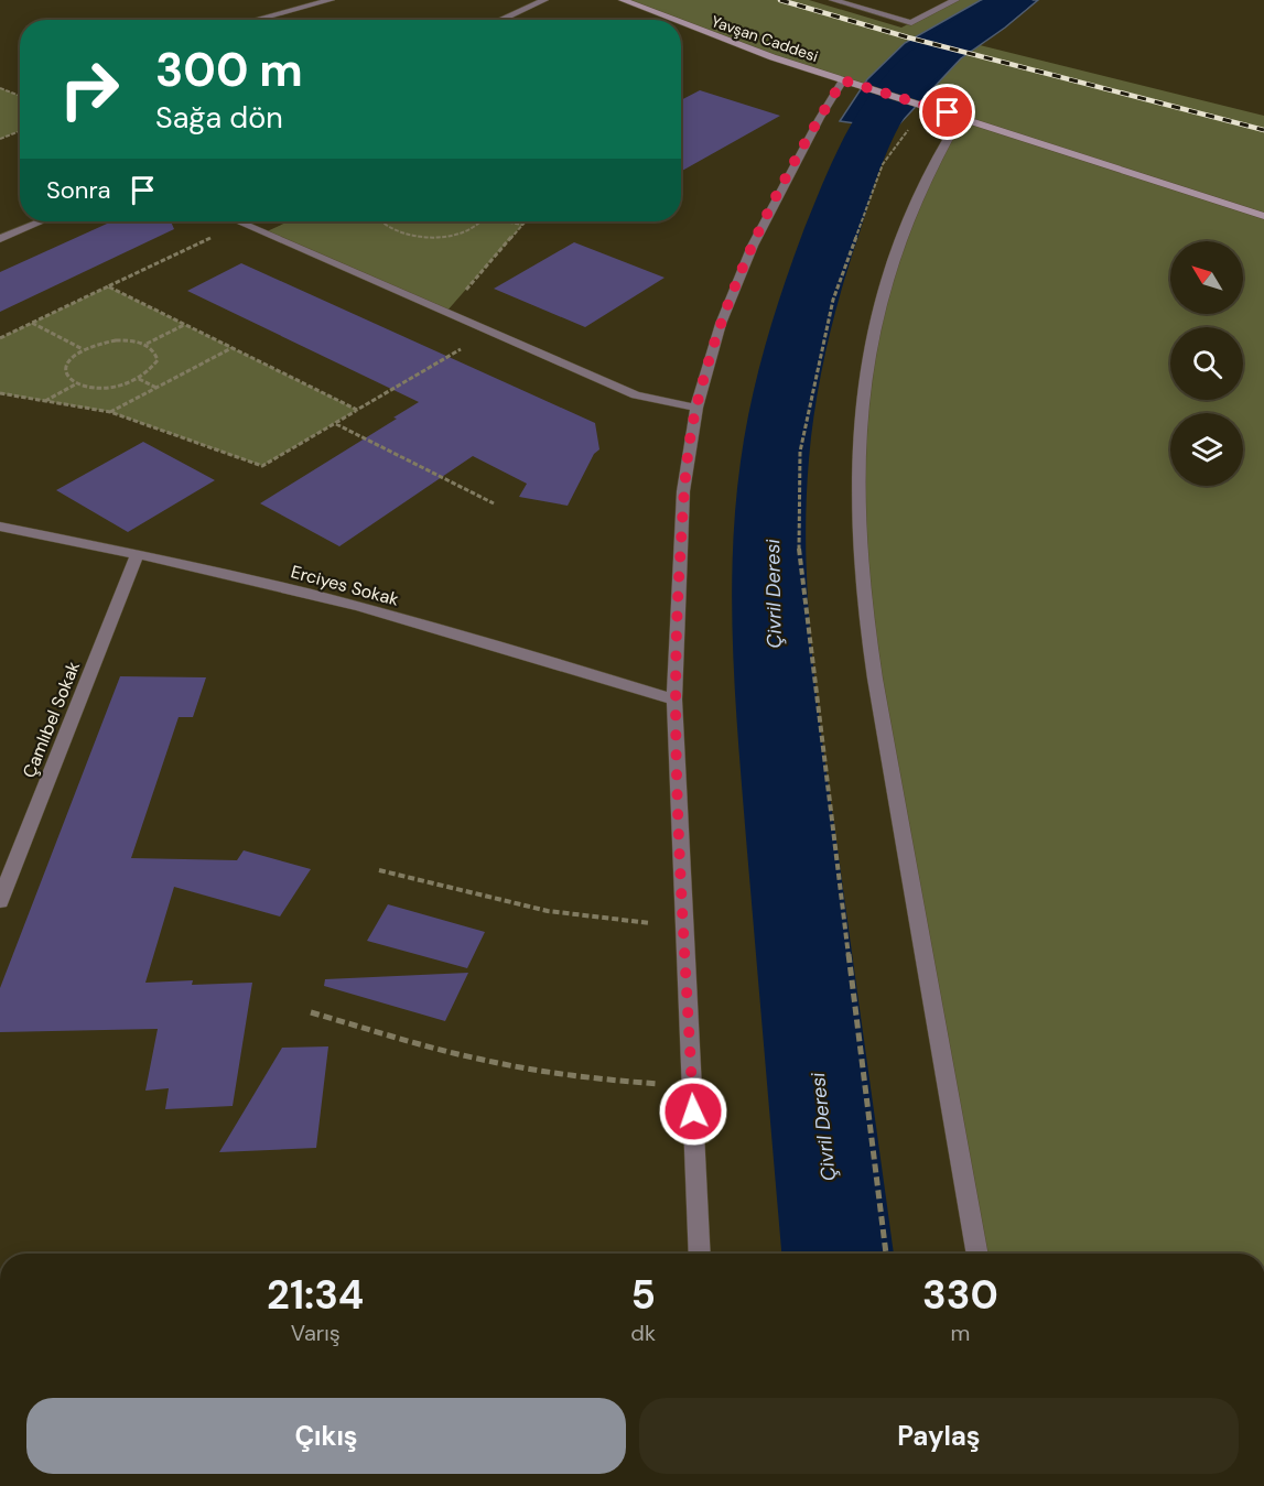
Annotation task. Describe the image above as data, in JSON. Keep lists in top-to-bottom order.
{
  "streets": {
    "street": ["Yavşan Caddesi", "Erciyes Sokak", "Çamlıbel Sokak"]
  },
  "crossings": [
    ["Erciyes Sokak", "Çamlıbel Sokak"]
  ],
  "water": ["Çivril Deresi"],
  "north": "top left",
  "page": {
    "turn": ["300 m", "Sağa dön"],
    "then": "Sonra",
    "eta": [
      "21:34",
      "Varış",
      "5",
      "dk",
      "330",
      "m"
    ],
    "buttons": ["Çıkış", "Paylaş"]
  }
}
